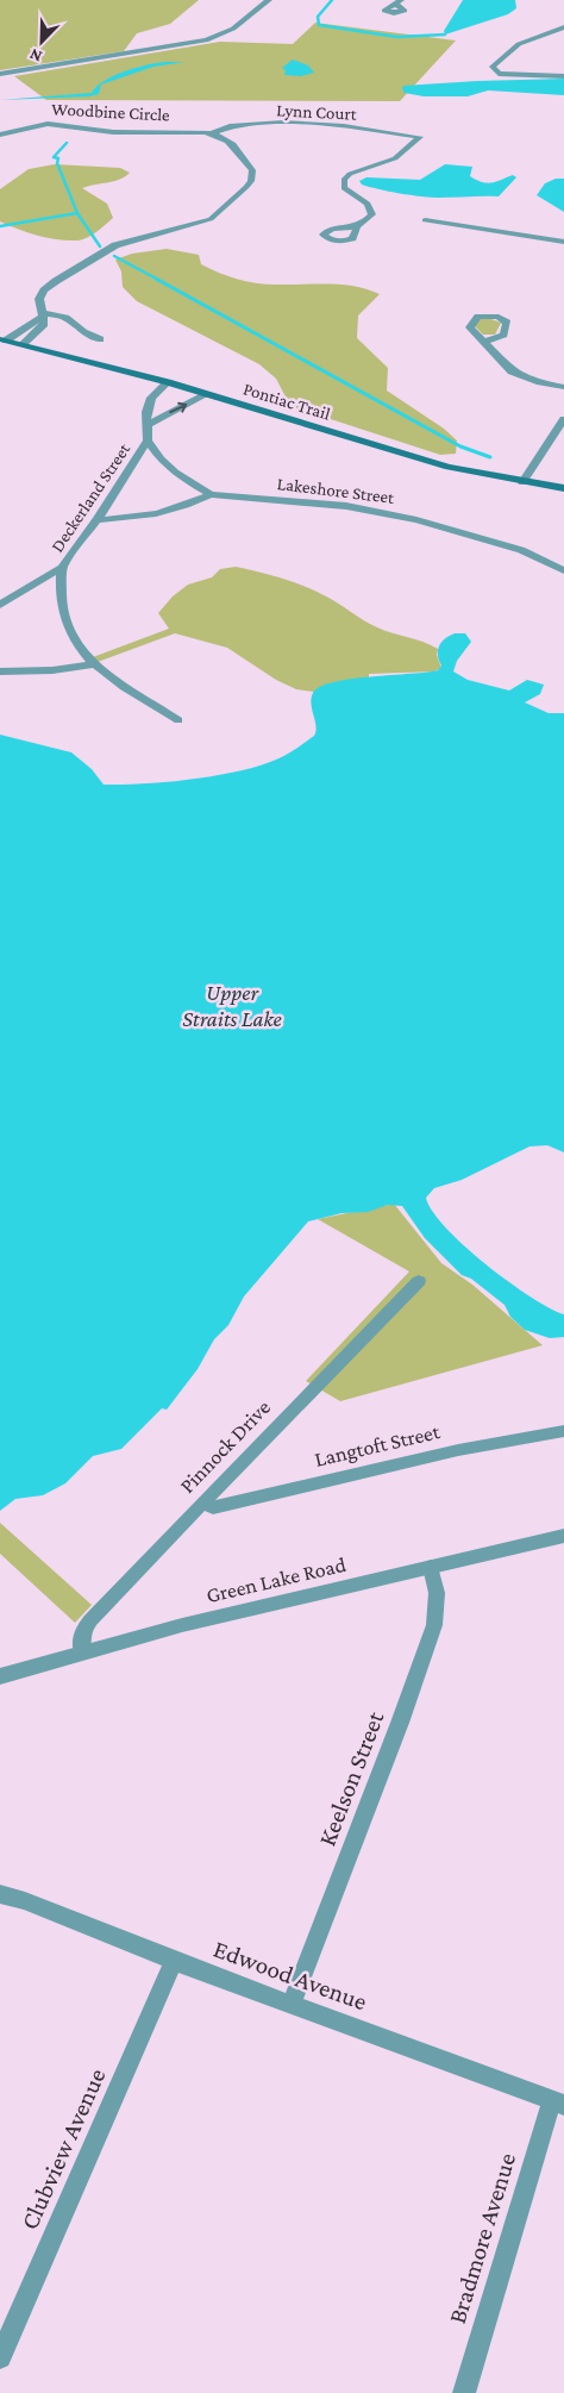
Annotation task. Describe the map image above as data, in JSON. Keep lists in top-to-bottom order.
{
  "streets": {
    "main road": ["Pontiac Trail"],
    "street": [
      "Woodbine Circle",
      "Lynn Court",
      "Lakeshore Street",
      "Deckerland Street",
      "Langtoft Street",
      "Pinnock Drive",
      "Green Lake Road",
      "Keelson Street",
      "Edwood Avenue",
      "Clubview Avenue",
      "Bradmore Avenue"
    ]
  },
  "crossings": [
    ["Woodbine Circle", "Lynn Court"],
    ["Pontiac Trail", "Deckerland Street"],
    ["Lakeshore Street", "Deckerland Street"],
    ["Langtoft Street", "Pinnock Drive"],
    ["Pinnock Drive", "Green Lake Road"],
    ["Green Lake Road", "Keelson Street"],
    ["Keelson Street", "Edwood Avenue"],
    ["Edwood Avenue", "Clubview Avenue"],
    ["Edwood Avenue", "Bradmore Avenue"]
  ],
  "water": ["Upper Straits Lake"],
  "north": "bottom left"
}
